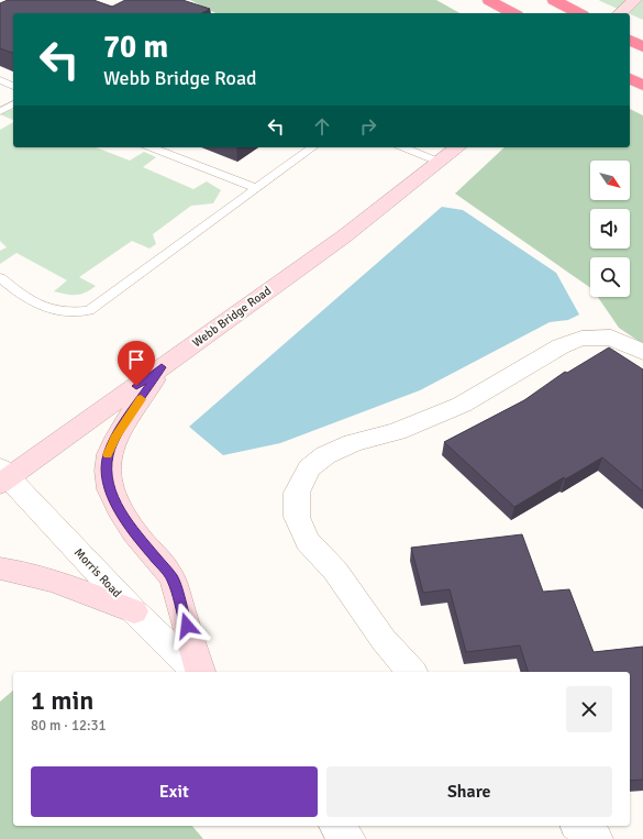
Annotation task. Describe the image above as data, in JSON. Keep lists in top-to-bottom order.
{
  "streets": {
    "street": ["Webb Bridge Road", "Morris Road"]
  },
  "crossings": [
    ["Webb Bridge Road", "Morris Road"]
  ],
  "north": "bottom right",
  "page": {
    "turn": ["70 m", "Webb Bridge Road"],
    "heading": ["1 min", "80 m · 12:31"],
    "buttons": ["Exit", "Share"]
  }
}
